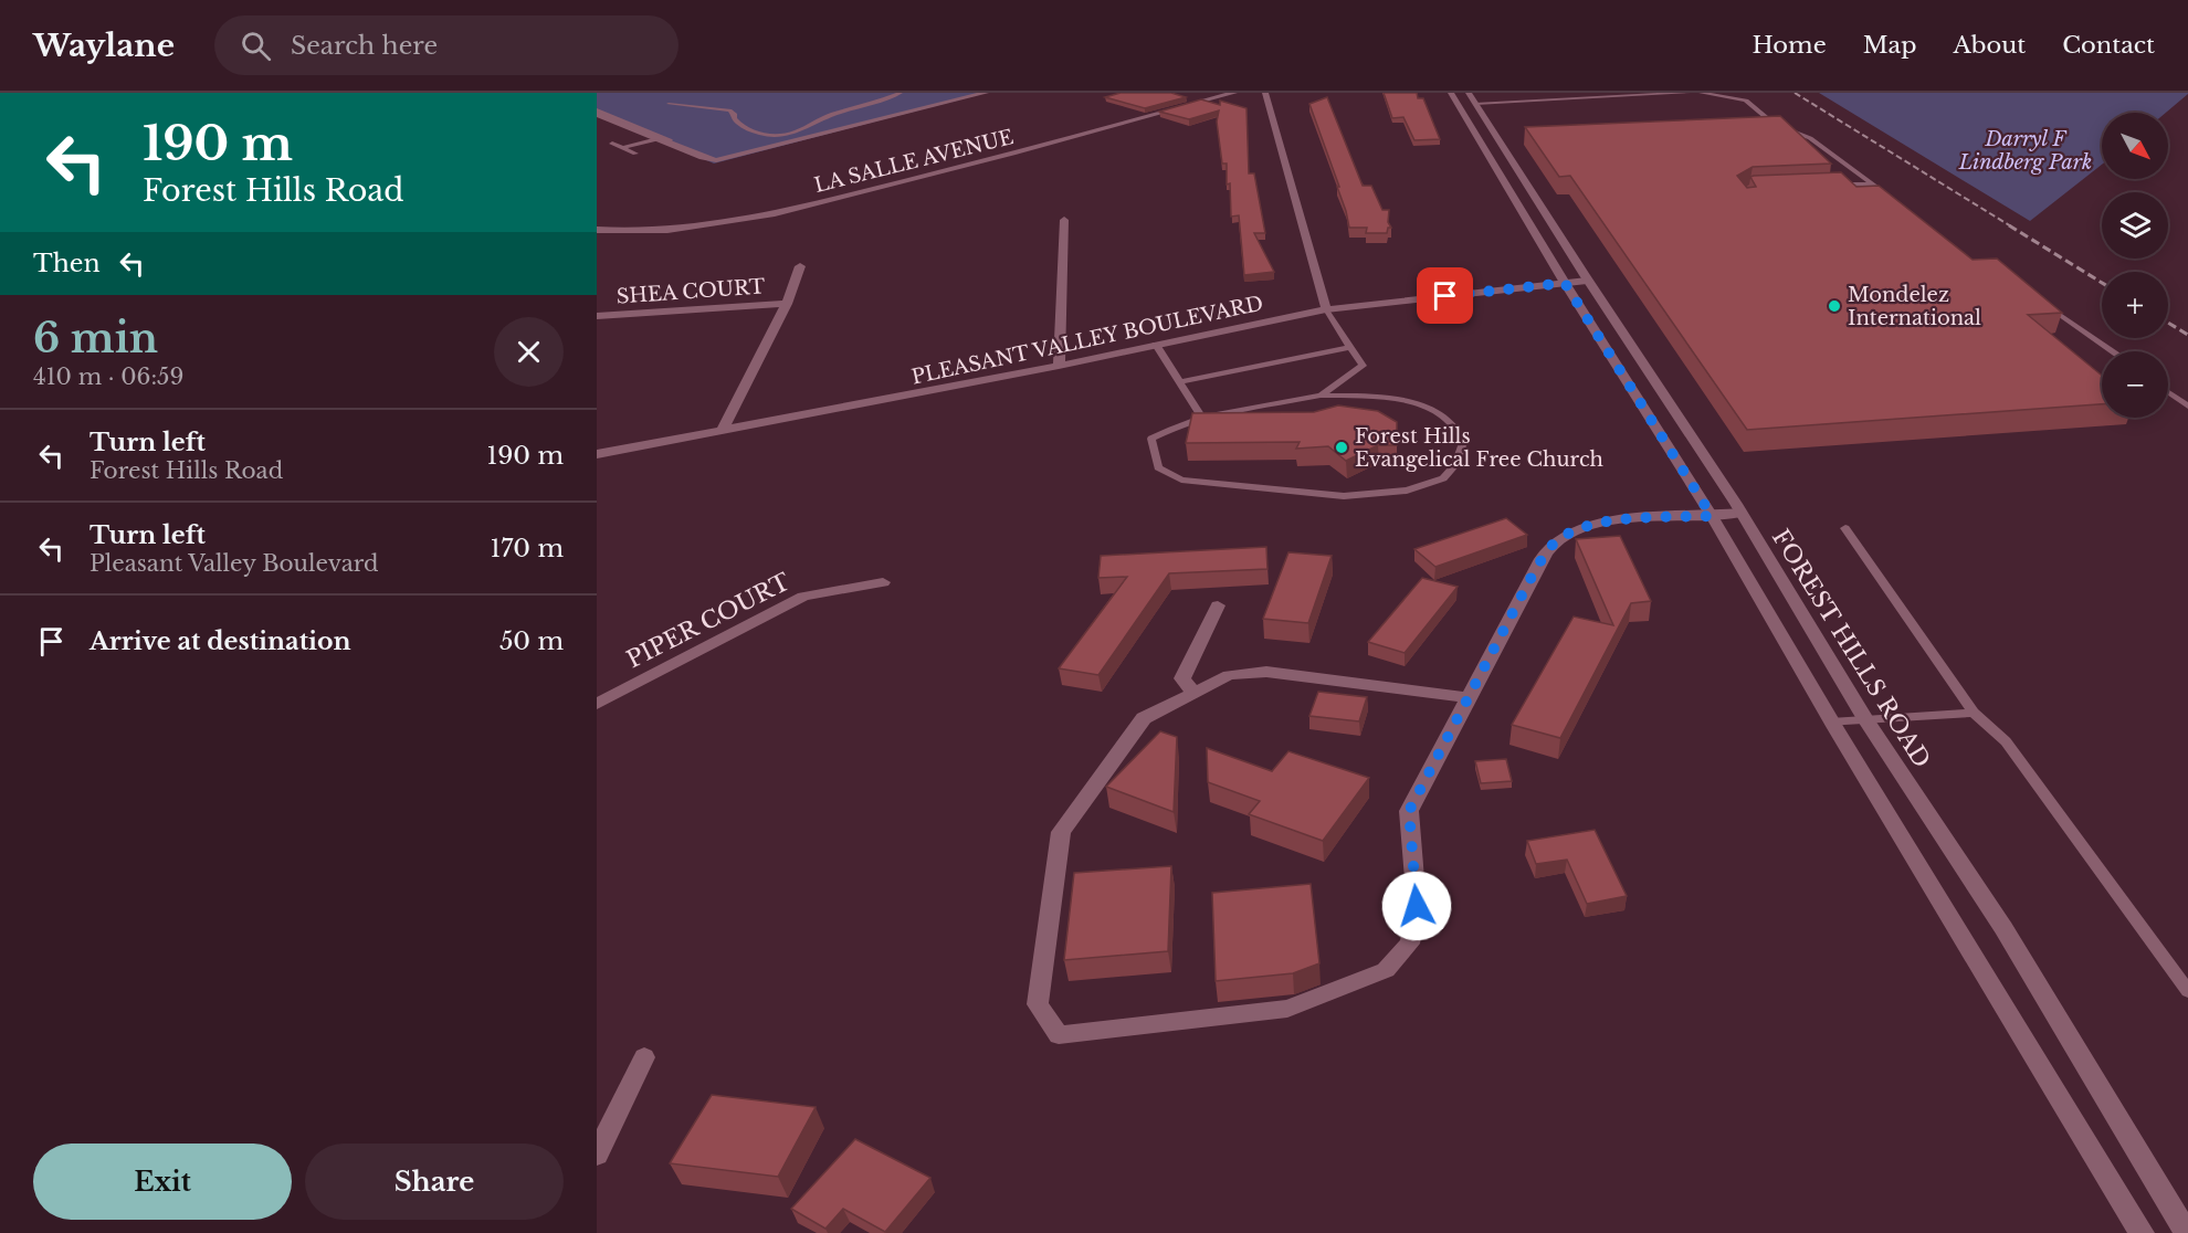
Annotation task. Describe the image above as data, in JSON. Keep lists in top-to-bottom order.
{
  "streets": {
    "street": [
      "LA SALLE AVENUE",
      "SHEA COURT",
      "PLEASANT VALLEY BOULEVARD",
      "PIPER COURT",
      "FOREST HILLS ROAD"
    ]
  },
  "crossings": [
    ["PLEASANT VALLEY BOULEVARD", "FOREST HILLS ROAD"]
  ],
  "parks": ["Darryl F Lindberg Park"],
  "places": ["Mondelez International", "Forest Hills Evangelical Free Church"],
  "north": "bottom right",
  "page": {
    "header": "Waylane",
    "search": "Search here",
    "nav": [
      "Home",
      "Map",
      "About",
      "Contact"
    ],
    "turn": ["190 m", "Forest Hills Road"],
    "map_buttons": ["+", "−"],
    "then": "Then",
    "heading": ["6 min", "410 m · 06:59"],
    "list": [
      {
        "name": "Turn left",
        "note": "Forest Hills Road",
        "value": "190 m"
      },
      {
        "name": "Turn left",
        "note": "Pleasant Valley Boulevard",
        "value": "170 m"
      },
      {
        "name": "Arrive at destination",
        "value": "50 m"
      }
    ],
    "buttons": ["Exit", "Share"]
  }
}
